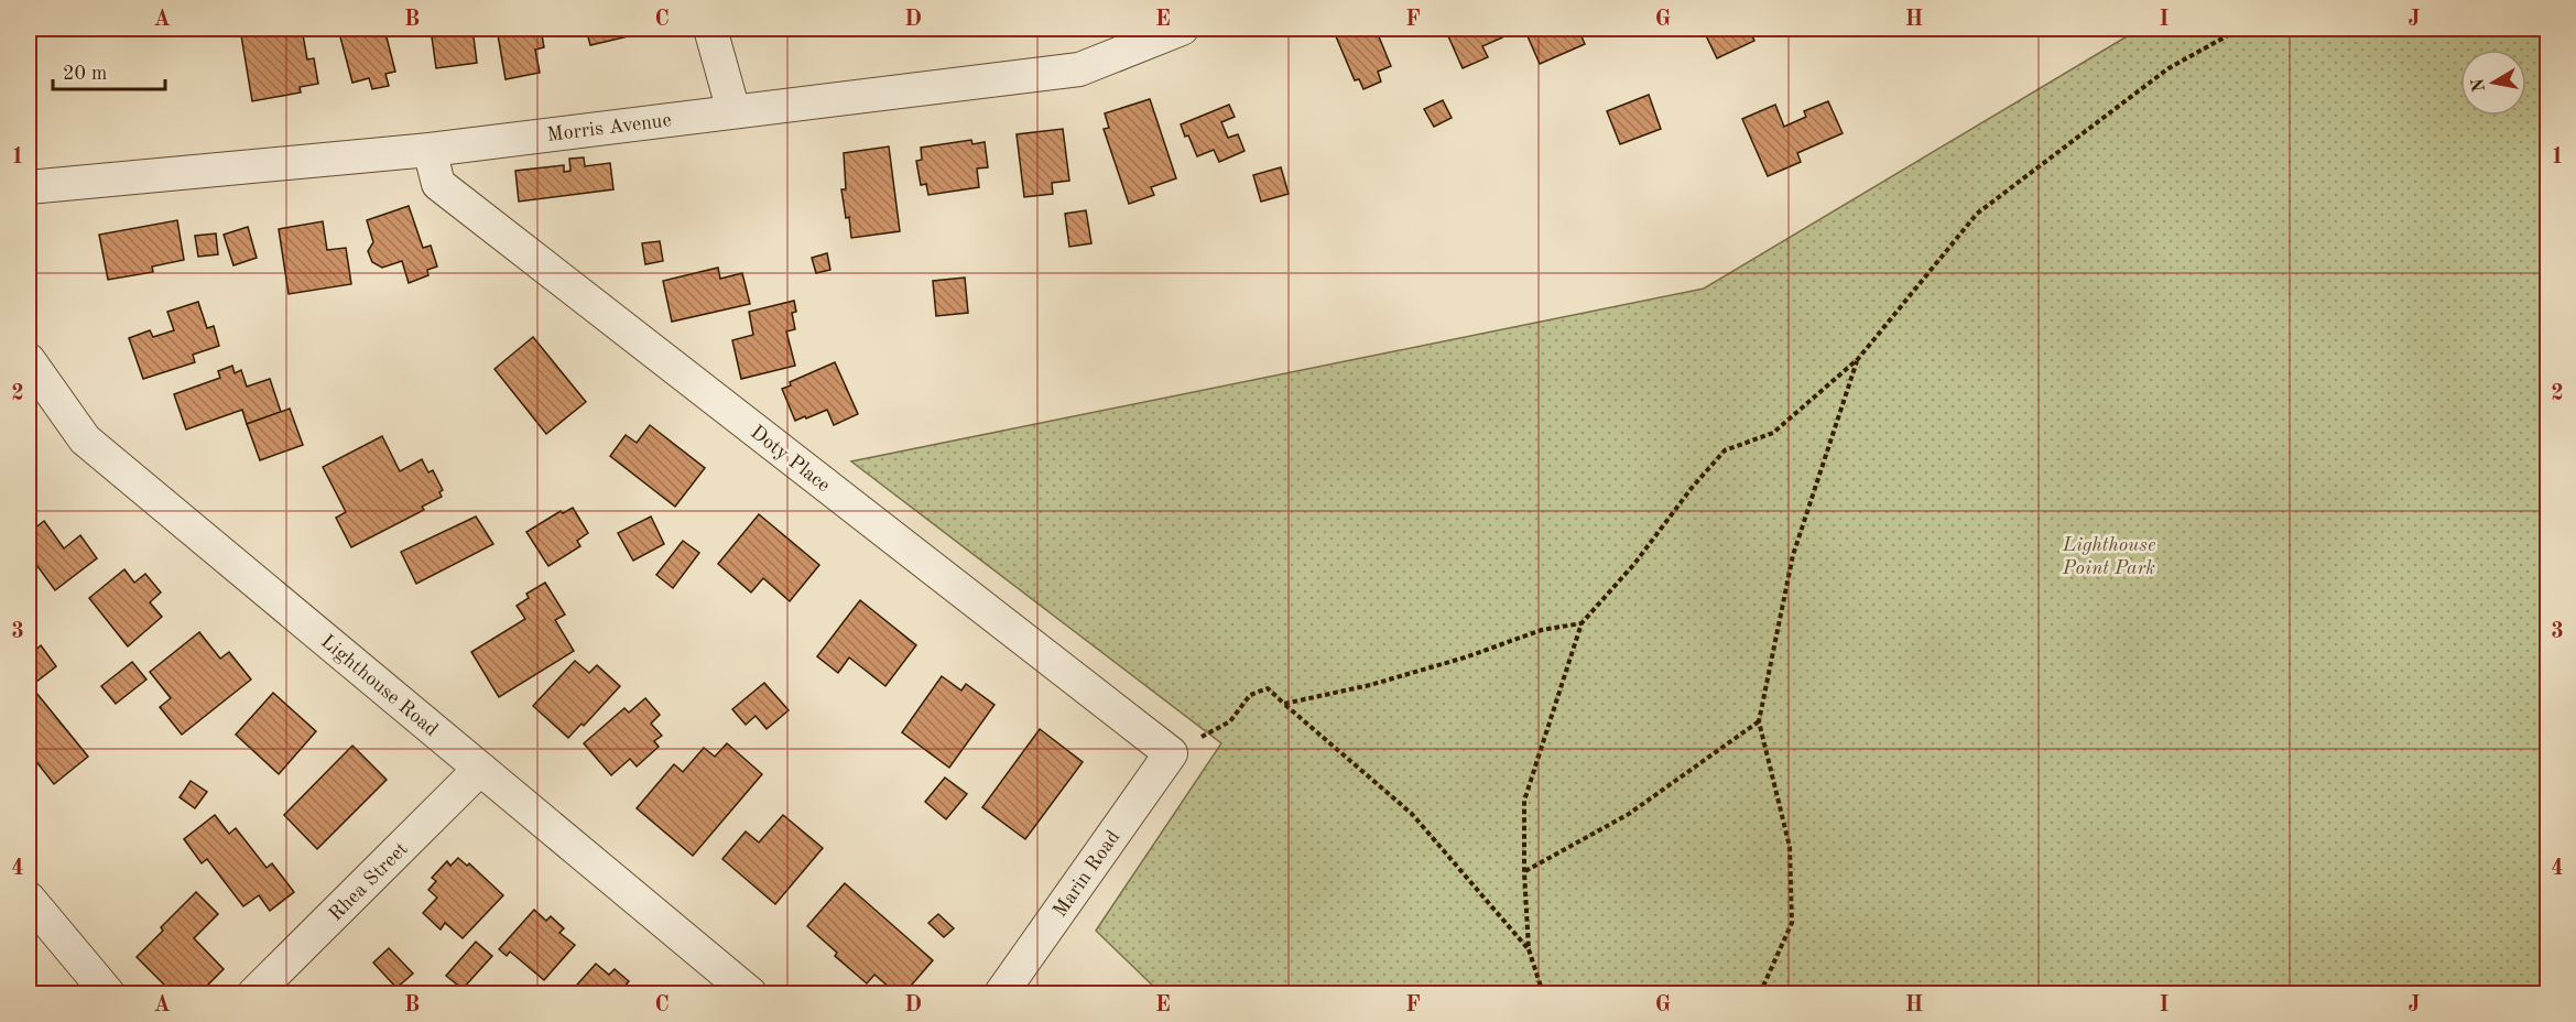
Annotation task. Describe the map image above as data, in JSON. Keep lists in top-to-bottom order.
{
  "streets": {
    "street": [
      "Morris Avenue",
      "Doty Place",
      "Lighthouse Road",
      "Marin Road",
      "Rhea Street"
    ]
  },
  "crossings": [
    ["Morris Avenue", "Doty Place"],
    ["Doty Place", "Marin Road"],
    ["Lighthouse Road", "Rhea Street"]
  ],
  "parks": ["Lighthouse Point Park"],
  "scale_bar": "20 m",
  "north": "left",
  "grid": {
    "columns": [
      "A",
      "B",
      "C",
      "D",
      "E",
      "F",
      "G",
      "H",
      "I",
      "J"
    ],
    "rows": [
      "1",
      "2",
      "3",
      "4"
    ]
  }
}
